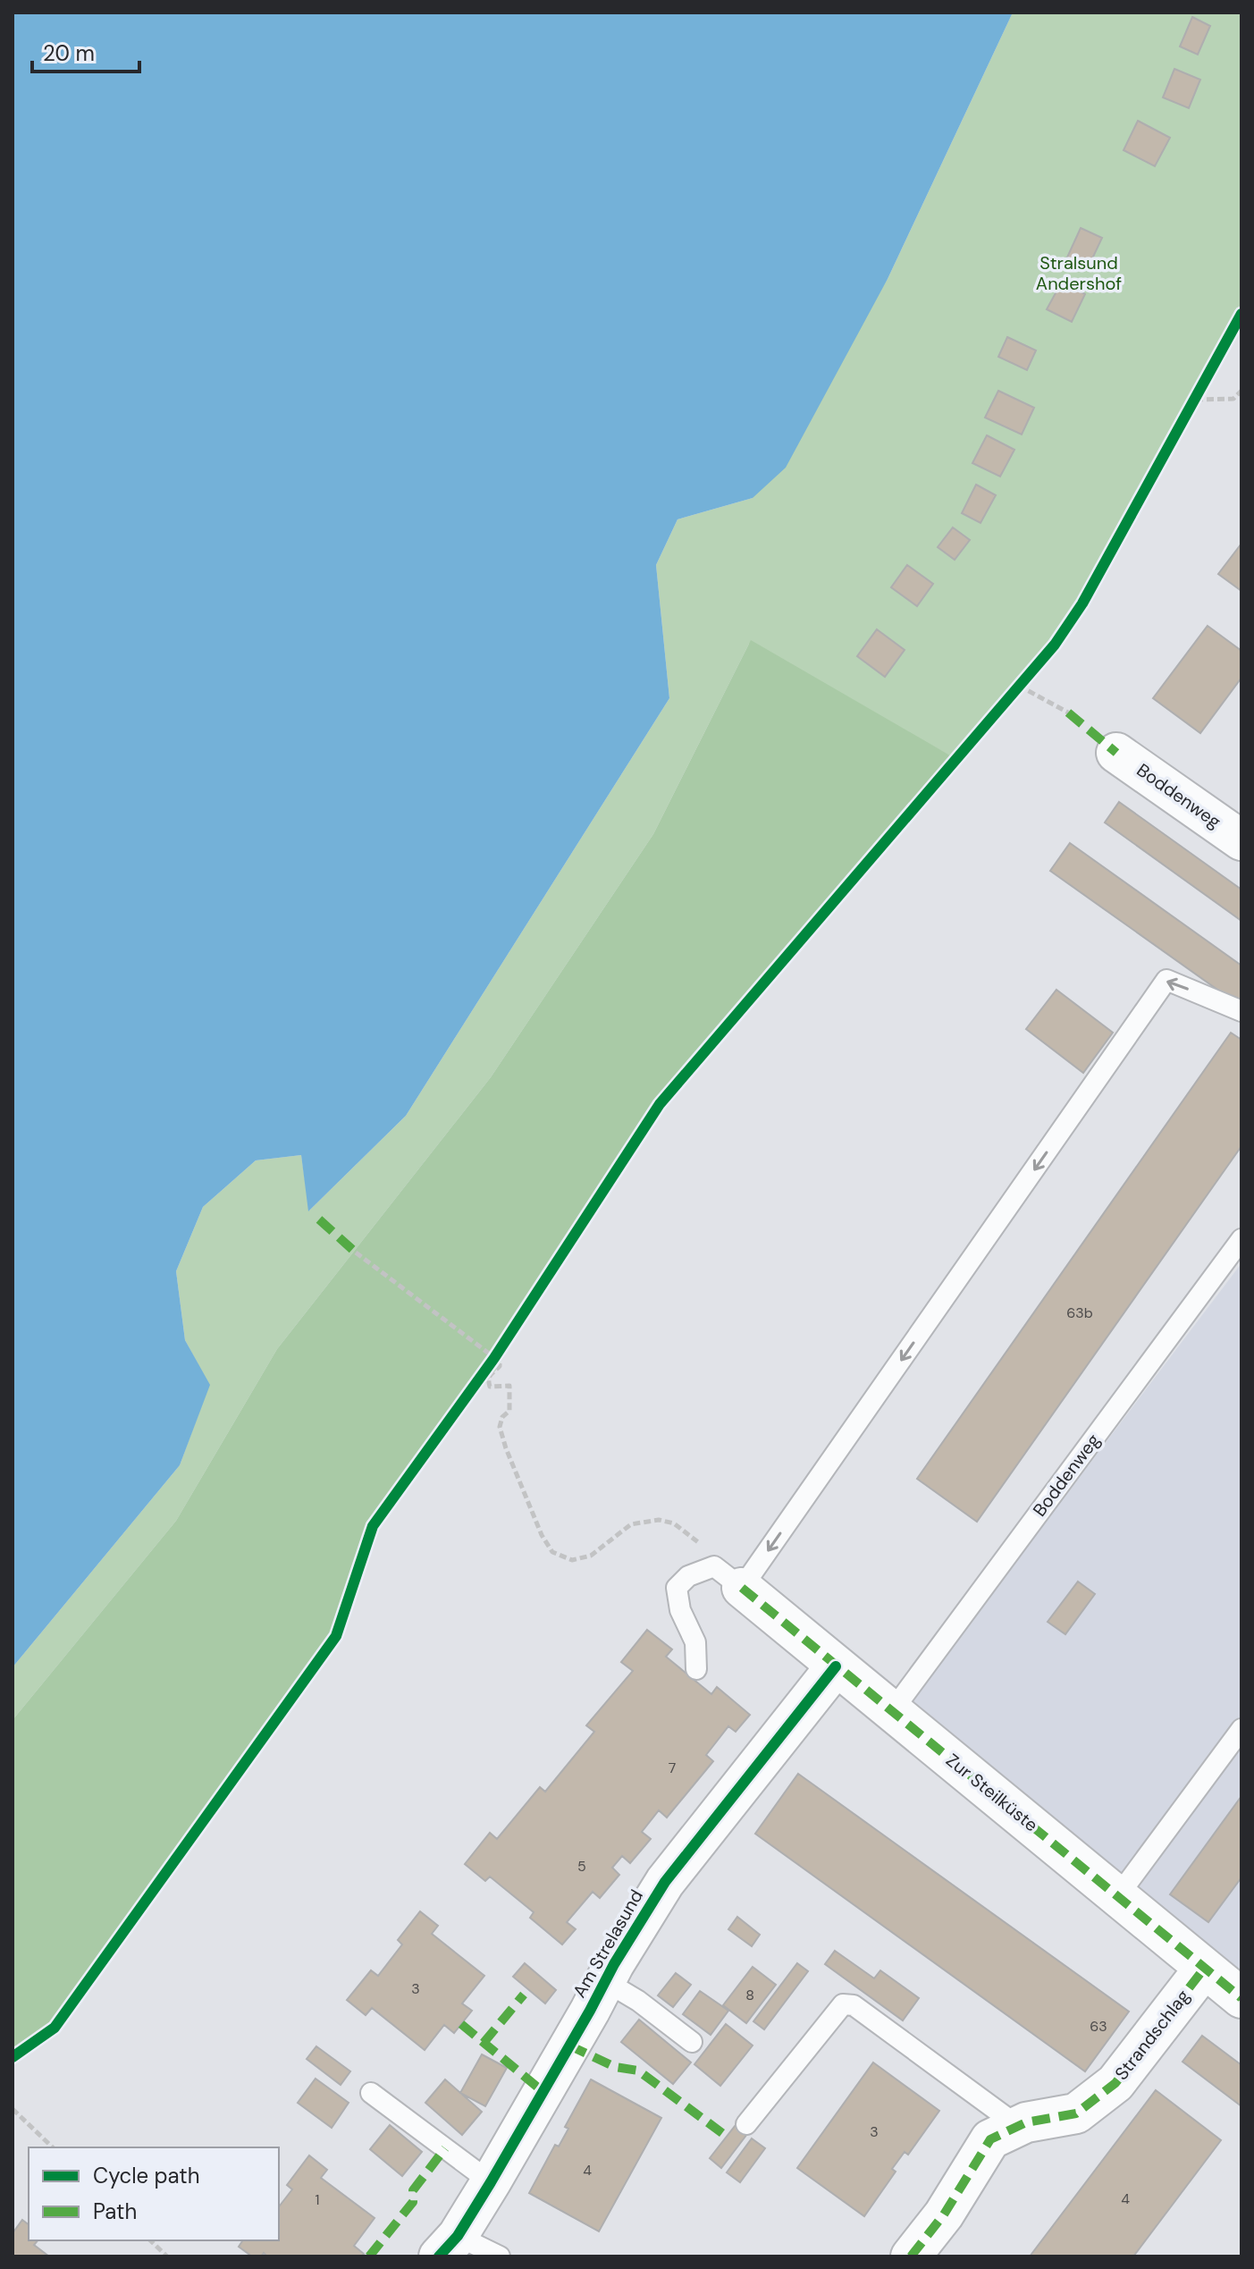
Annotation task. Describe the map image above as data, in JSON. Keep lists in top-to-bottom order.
{
  "streets": {
    "street": [
      "Boddenweg",
      "Zur Steilküste",
      "Am Strelasund",
      "Strandschlag"
    ]
  },
  "crossings": [
    ["Boddenweg", "Zur Steilküste"],
    ["Zur Steilküste", "Am Strelasund"],
    ["Zur Steilküste", "Strandschlag"]
  ],
  "parks": ["Stralsund Andershof"],
  "house_numbers": [
    "63b",
    "7",
    "5",
    "3",
    "8",
    "63",
    "3",
    "4",
    "4",
    "1"
  ],
  "legend": ["Cycle path", "Path"],
  "scale_bar": "20 m"
}
